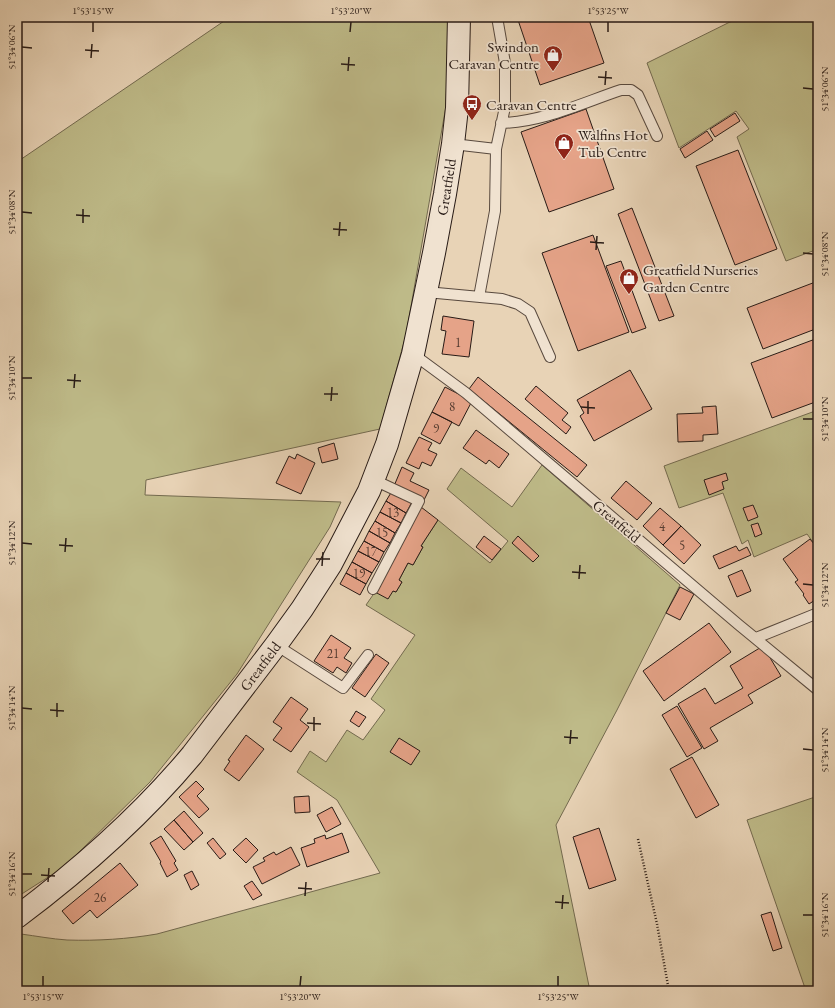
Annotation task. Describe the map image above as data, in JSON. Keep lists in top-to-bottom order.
{
  "streets": {
    "street": ["Greatfield"]
  },
  "places": {
    "shop": ["Swindon Caravan Centre", "Walfins Hot Tub Centre", "Greatfield Nurseries Garden Centre"],
    "bus stop": ["Caravan Centre"]
  },
  "house_numbers": [
    "1",
    "8",
    "9",
    "13",
    "4",
    "15",
    "5",
    "17",
    "19",
    "21",
    "26"
  ],
  "coordinates": [
    "1°53'15\"W",
    "1°53'20\"W",
    "1°53'25\"W",
    "51°34'06\"N",
    "51°34'08\"N",
    "51°34'10\"N",
    "51°34'12\"N",
    "51°34'14\"N",
    "51°34'16\"N"
  ]
}
